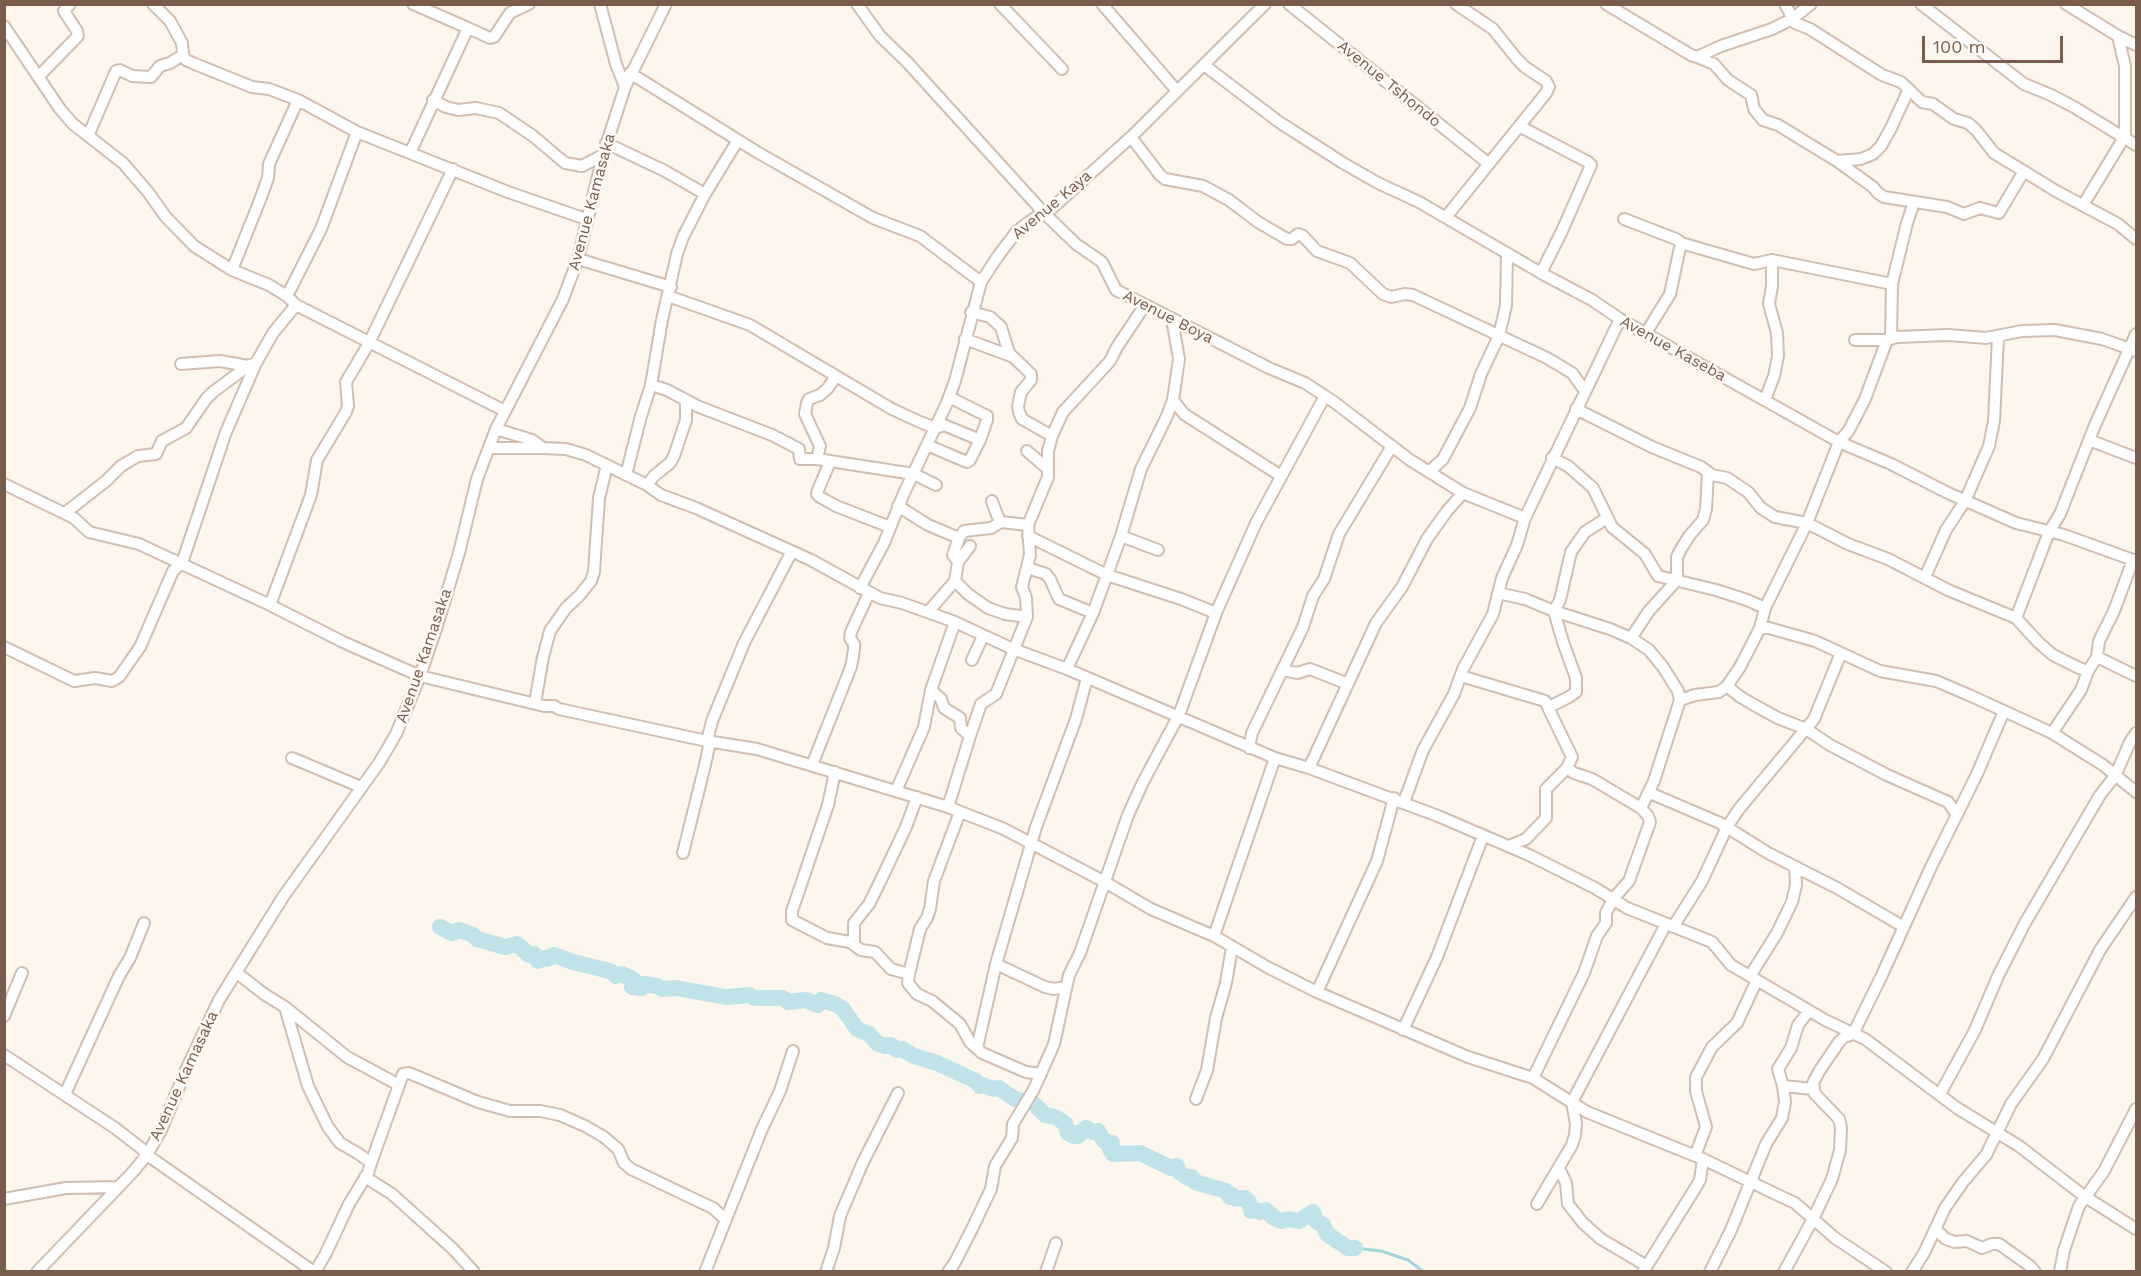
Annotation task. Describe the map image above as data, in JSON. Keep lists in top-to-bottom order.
{
  "streets": {
    "street": [
      "Avenue Tshondo",
      "Avenue Kamasaka",
      "Avenue Kaya",
      "Avenue Boya",
      "Avenue Kaseba"
    ]
  },
  "crossings": [
    ["Avenue Kaya", "Avenue Boya"],
    ["Avenue Kaya", "Avenue Kaseba"]
  ],
  "scale_bar": "100 m"
}
